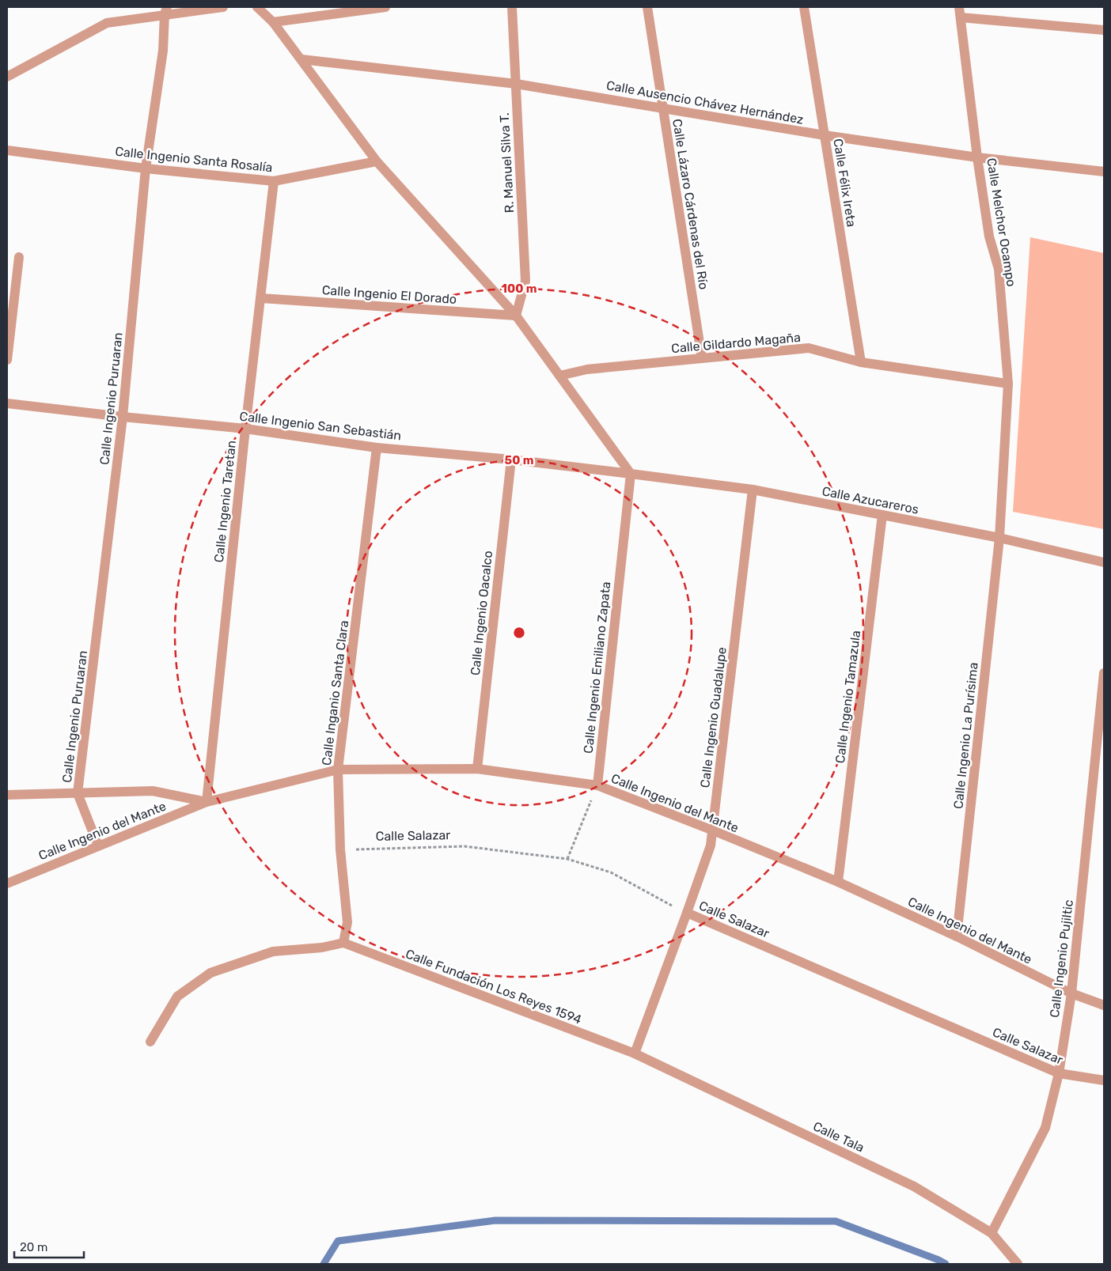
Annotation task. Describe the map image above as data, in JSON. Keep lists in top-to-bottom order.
{
  "streets": {
    "street": [
      "Calle Ausencio Chávez Hernández",
      "Calle Ingenio Santa Rosalía",
      "R. Manuel Silva T.",
      "Calle Félix Ireta",
      "Calle Lázaro Cárdenas del Río",
      "Calle Melchor Ocampo",
      "Calle Ingenio El Dorado",
      "Calle Gildardo Magaña",
      "Calle Ingenio Puruaran",
      "Calle Ingenio San Sebastián",
      "Calle Azucareros",
      "Calle Ingenio Taretan",
      "Calle Ingenio Oacalco",
      "Calle Ingenio Emiliano Zapata",
      "Calle Inganio Santa Clara",
      "Calle Ingenio Tamazula",
      "Calle Ingenio Guadalupe",
      "Calle Ingenio La Purísima",
      "Calle Ingenio del Mante",
      "Calle Salazar",
      "Calle Ingenio Pujiltic",
      "Calle Fundación Los Reyes 1594",
      "Calle Tala"
    ]
  },
  "crossings": [
    ["Calle Ausencio Chávez Hernández", "R. Manuel Silva T."],
    ["Calle Ausencio Chávez Hernández", "Calle Félix Ireta"],
    ["Calle Ausencio Chávez Hernández", "Calle Lázaro Cárdenas del Río"],
    ["Calle Ausencio Chávez Hernández", "Calle Melchor Ocampo"],
    ["Calle Ingenio Santa Rosalía", "Calle Ingenio Puruaran"],
    ["Calle Ingenio Santa Rosalía", "Calle Ingenio Taretan"],
    ["R. Manuel Silva T.", "Calle Ingenio El Dorado"],
    ["Calle Félix Ireta", "Calle Gildardo Magaña"],
    ["Calle Lázaro Cárdenas del Río", "Calle Gildardo Magaña"],
    ["Calle Melchor Ocampo", "Calle Gildardo Magaña"],
    ["Calle Melchor Ocampo", "Calle Azucareros"],
    ["Calle Melchor Ocampo", "Calle Ingenio La Purísima"],
    ["Calle Ingenio El Dorado", "Calle Ingenio Taretan"],
    ["Calle Ingenio Puruaran", "Calle Ingenio San Sebastián"],
    ["Calle Ingenio Puruaran", "Calle Ingenio del Mante"],
    ["Calle Ingenio San Sebastián", "Calle Azucareros"],
    ["Calle Ingenio San Sebastián", "Calle Ingenio Taretan"],
    ["Calle Ingenio San Sebastián", "Calle Ingenio Oacalco"],
    ["Calle Ingenio San Sebastián", "Calle Ingenio Emiliano Zapata"],
    ["Calle Ingenio San Sebastián", "Calle Inganio Santa Clara"],
    ["Calle Azucareros", "Calle Ingenio Emiliano Zapata"],
    ["Calle Azucareros", "Calle Ingenio Tamazula"],
    ["Calle Azucareros", "Calle Ingenio Guadalupe"],
    ["Calle Azucareros", "Calle Ingenio La Purísima"],
    ["Calle Ingenio Taretan", "Calle Ingenio del Mante"],
    ["Calle Ingenio Oacalco", "Calle Ingenio del Mante"],
    ["Calle Ingenio Emiliano Zapata", "Calle Ingenio del Mante"],
    ["Calle Inganio Santa Clara", "Calle Ingenio del Mante"],
    ["Calle Inganio Santa Clara", "Calle Salazar"],
    ["Calle Inganio Santa Clara", "Calle Fundación Los Reyes 1594"],
    ["Calle Ingenio Tamazula", "Calle Ingenio del Mante"],
    ["Calle Ingenio Guadalupe", "Calle Ingenio del Mante"],
    ["Calle Ingenio Guadalupe", "Calle Salazar"],
    ["Calle Ingenio Guadalupe", "Calle Fundación Los Reyes 1594"],
    ["Calle Ingenio Guadalupe", "Calle Tala"],
    ["Calle Ingenio La Purísima", "Calle Ingenio del Mante"],
    ["Calle Ingenio del Mante", "Calle Ingenio Pujiltic"],
    ["Calle Salazar", "Calle Ingenio Pujiltic"],
    ["Calle Ingenio Pujiltic", "Calle Tala"],
    ["Calle Fundación Los Reyes 1594", "Calle Tala"]
  ],
  "scale_bar": "20 m",
  "rings": ["100 m", "50 m"]
}
